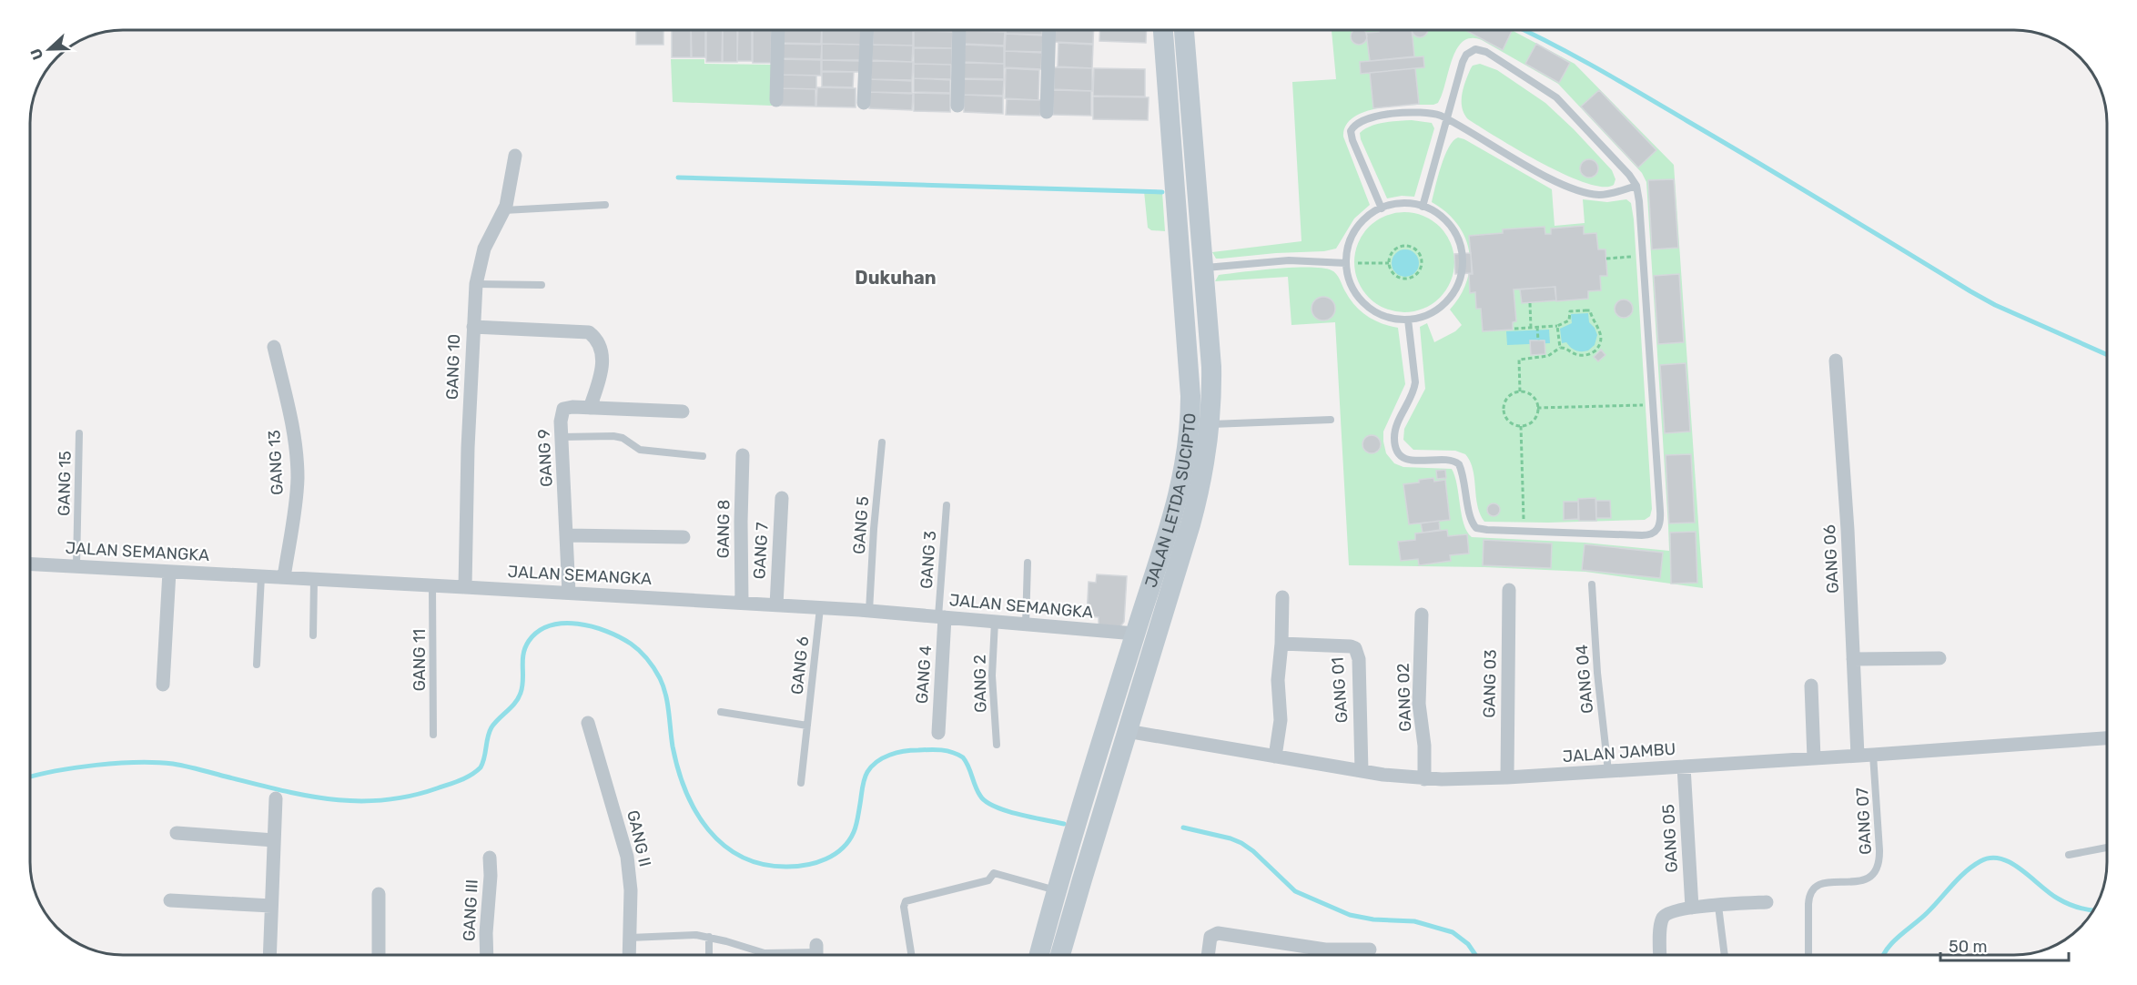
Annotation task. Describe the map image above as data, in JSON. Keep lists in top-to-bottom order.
{
  "streets": {
    "main road": ["JALAN LETDA SUCIPTO"],
    "street": [
      "GANG 10",
      "GANG 9",
      "GANG 13",
      "GANG 8",
      "GANG 7",
      "JALAN SEMANGKA",
      "GANG 06",
      "GANG 4",
      "GANG 03",
      "GANG 01",
      "GANG 02",
      "JALAN JAMBU",
      "GANG II",
      "GANG 05",
      "GANG III"
    ],
    "lane": [
      "GANG 15",
      "GANG 5",
      "GANG 3",
      "GANG 11",
      "GANG 6",
      "GANG 04",
      "GANG 2",
      "GANG 07"
    ]
  },
  "crossings": [
    ["GANG 10", "JALAN SEMANGKA"],
    ["GANG 9", "JALAN SEMANGKA"],
    ["GANG 13", "JALAN SEMANGKA"],
    ["GANG 15", "JALAN SEMANGKA"],
    ["JALAN LETDA SUCIPTO", "JALAN SEMANGKA"],
    ["JALAN LETDA SUCIPTO", "JALAN JAMBU"],
    ["GANG 5", "JALAN SEMANGKA"],
    ["GANG 8", "JALAN SEMANGKA"],
    ["GANG 7", "JALAN SEMANGKA"],
    ["JALAN SEMANGKA", "GANG 3"],
    ["JALAN SEMANGKA", "GANG 11"],
    ["JALAN SEMANGKA", "GANG 6"],
    ["JALAN SEMANGKA", "GANG 4"],
    ["JALAN SEMANGKA", "GANG 2"],
    ["GANG 06", "JALAN JAMBU"],
    ["GANG 3", "GANG 4"],
    ["GANG 04", "JALAN JAMBU"],
    ["GANG 03", "JALAN JAMBU"],
    ["GANG 01", "JALAN JAMBU"],
    ["GANG 02", "JALAN JAMBU"],
    ["JALAN JAMBU", "GANG 07"],
    ["JALAN JAMBU", "GANG 05"]
  ],
  "districts": ["Dukuhan"],
  "scale_bar": "50 m",
  "north": "left"
}
